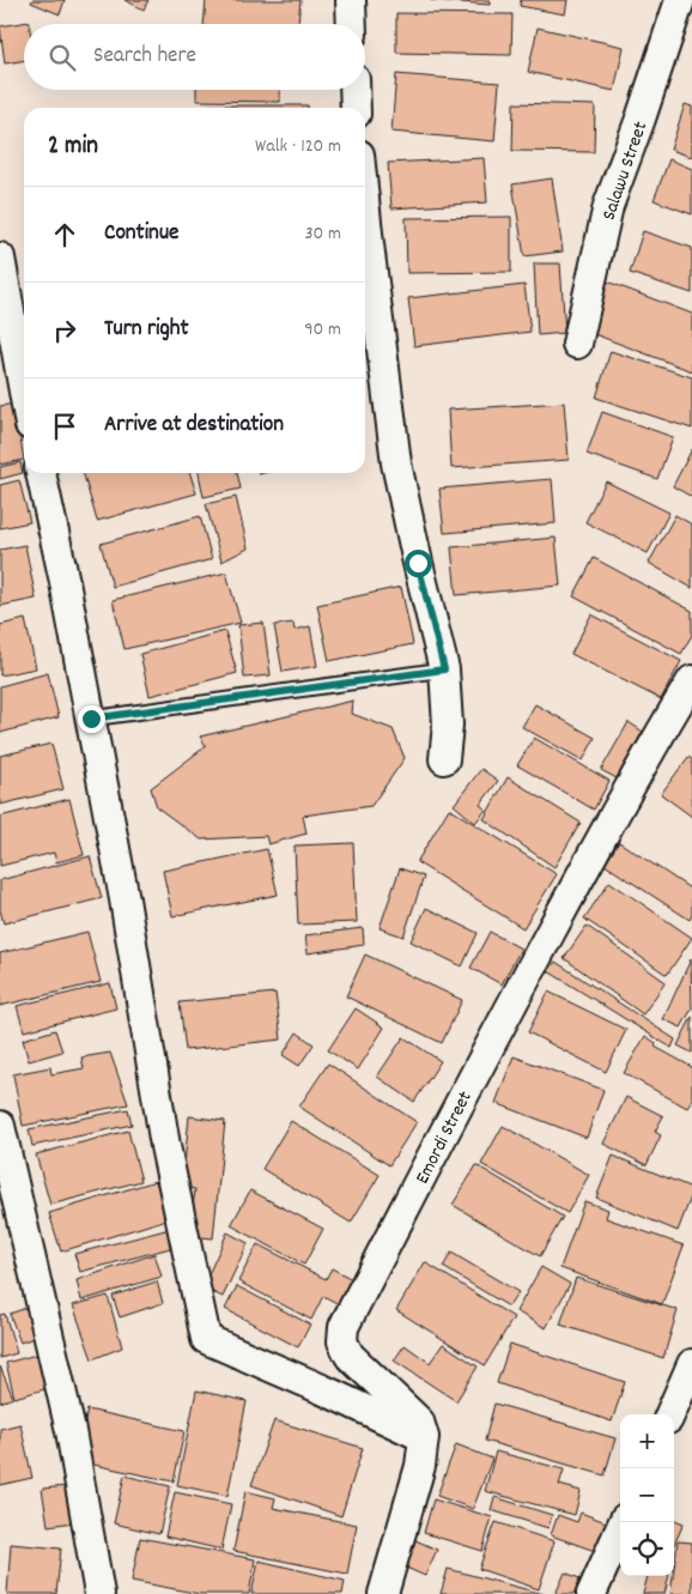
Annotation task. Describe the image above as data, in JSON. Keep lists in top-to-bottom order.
{
  "streets": {
    "street": ["Salawu Street", "Emordi Street"]
  },
  "page": {
    "search": "Search here",
    "heading": ["2 min", "Walk · 120 m"],
    "list": [
      ["Continue", "30 m"],
      ["Turn right", "90 m"],
      "Arrive at destination"
    ],
    "map_buttons": ["+", "−"]
  }
}
